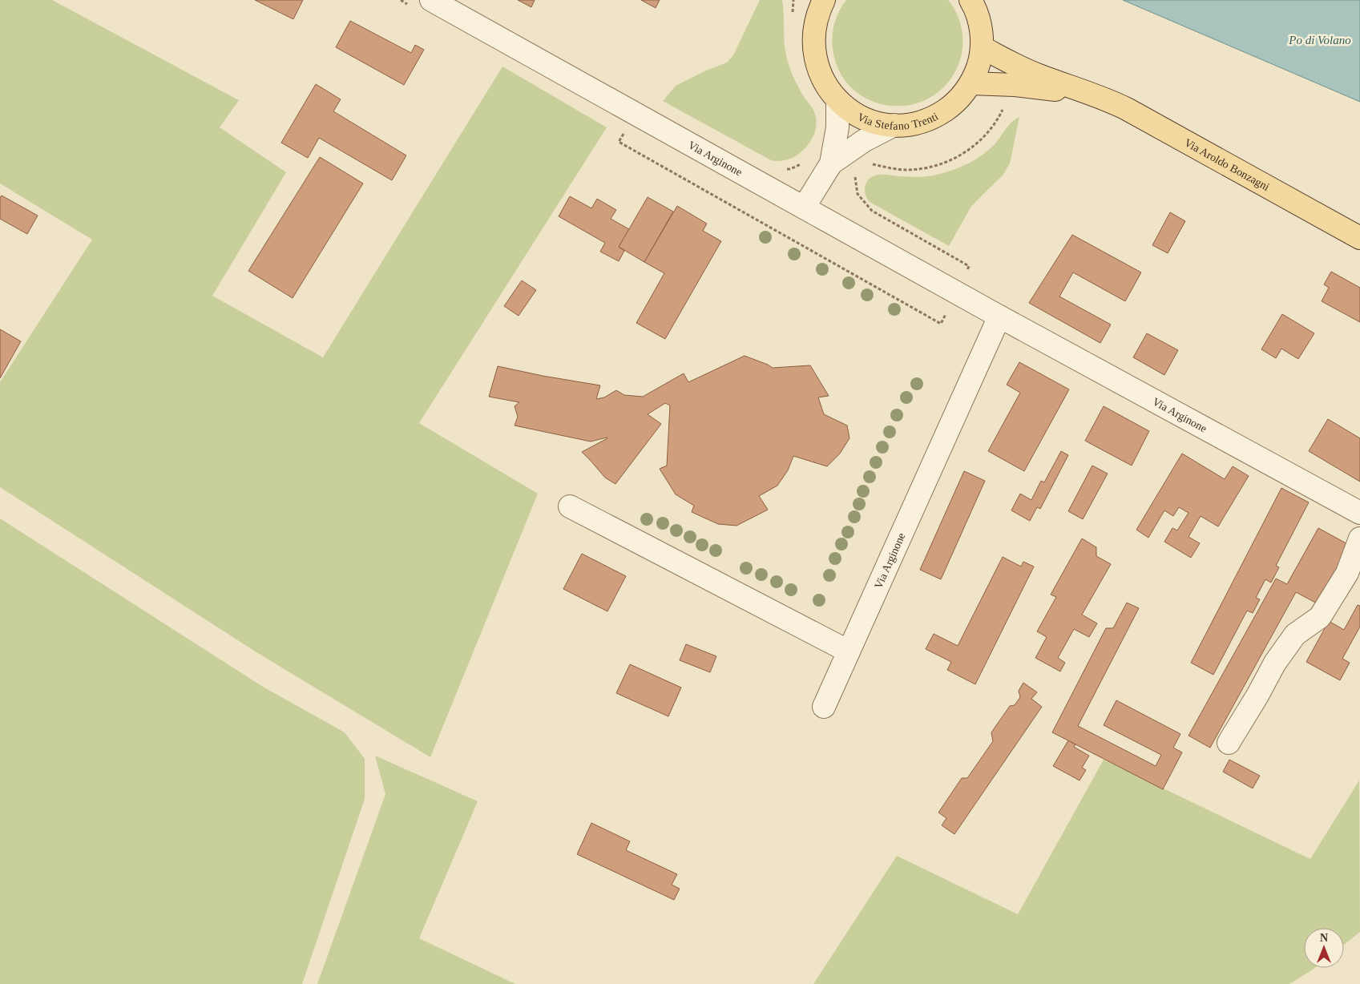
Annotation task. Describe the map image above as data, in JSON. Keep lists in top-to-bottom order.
{
  "streets": {
    "main road": ["Via Stefano Trenti", "Via Aroldo Bonzagni"],
    "street": ["Via Arginone"]
  },
  "crossings": [
    ["Via Stefano Trenti", "Via Aroldo Bonzagni"]
  ],
  "water": ["Po di Volano"],
  "north": "top"
}
